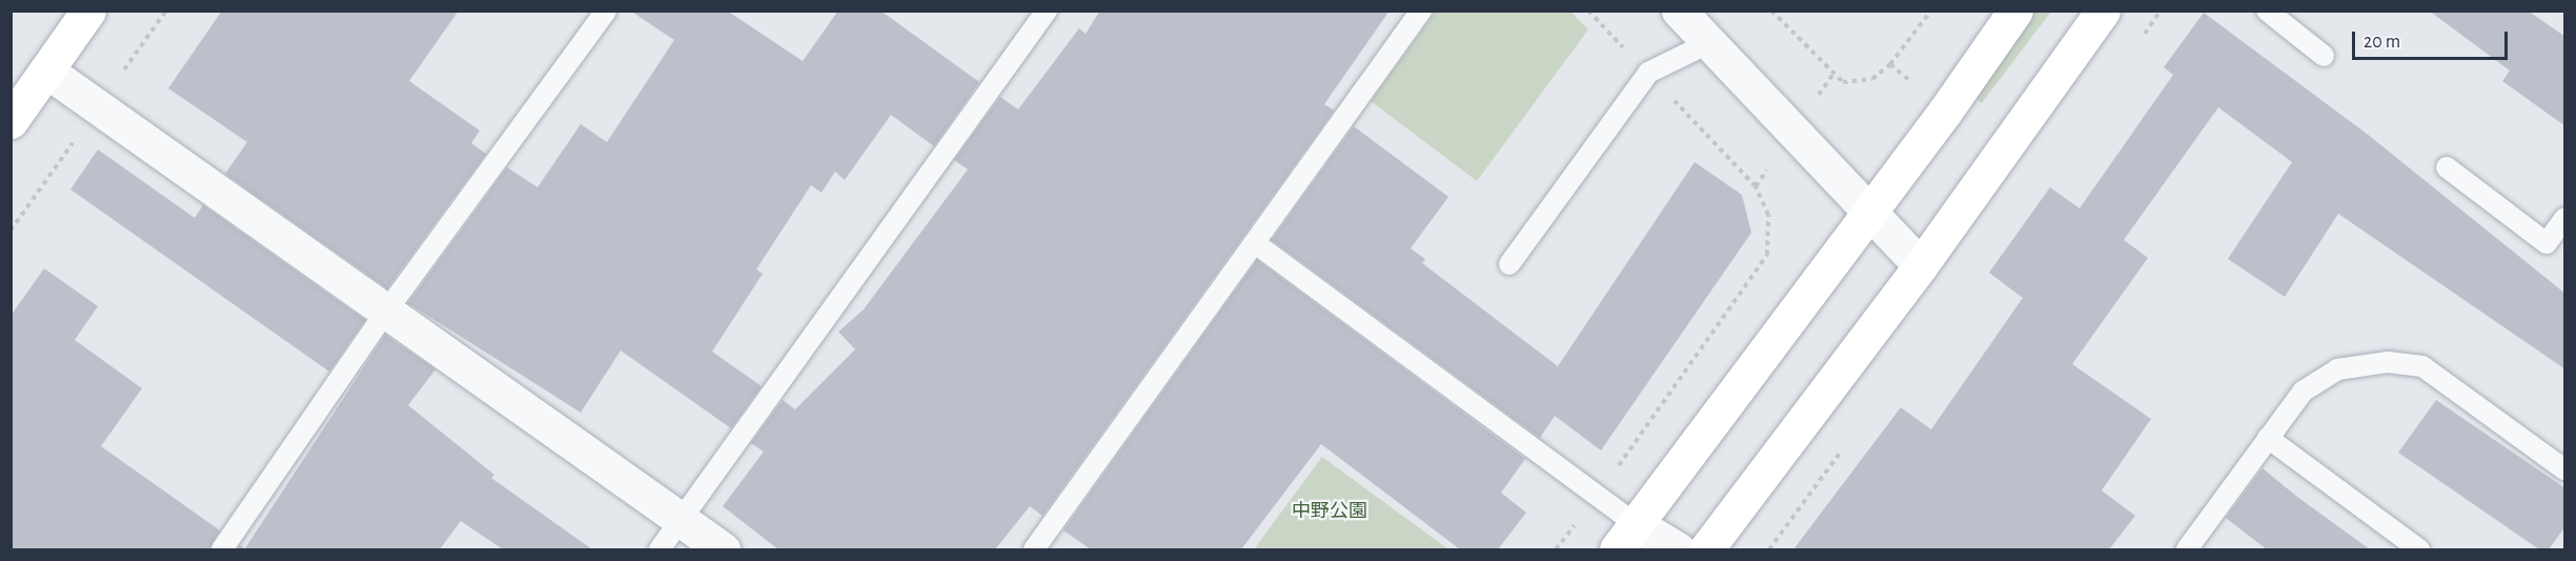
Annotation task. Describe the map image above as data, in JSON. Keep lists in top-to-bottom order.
{
  "parks": ["中野公園"],
  "scale_bar": "20 m"
}
